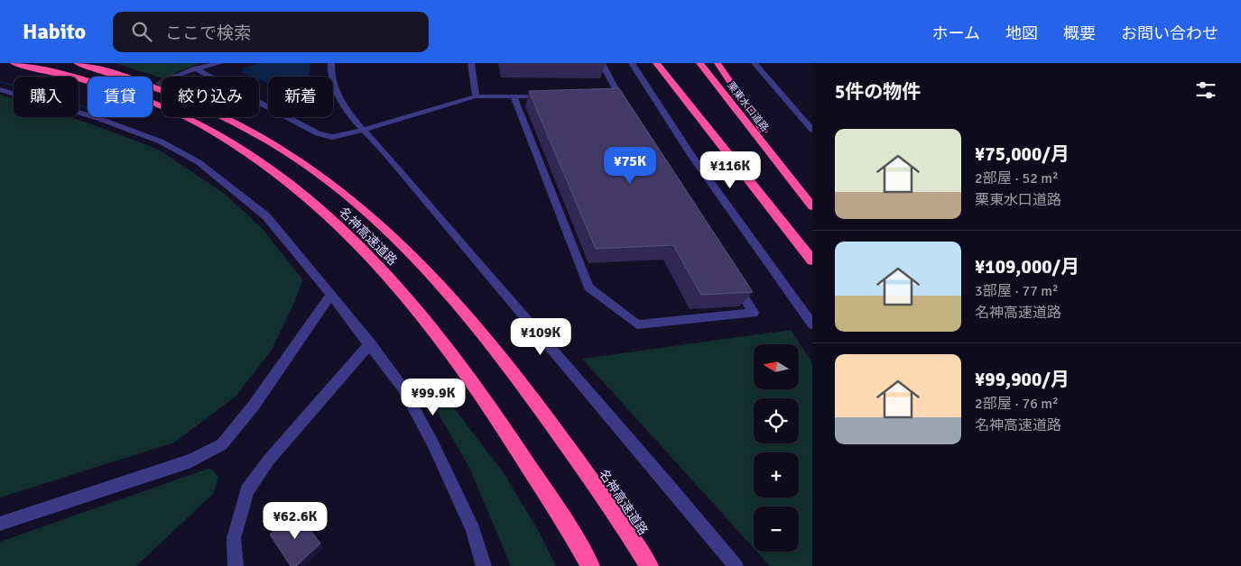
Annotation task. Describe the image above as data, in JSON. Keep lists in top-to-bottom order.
{
  "streets": {
    "highway": ["栗東水口道路", "名神高速道路"]
  },
  "north": "left",
  "page": {
    "header": "Habito",
    "search": "ここで検索",
    "nav": [
      "ホーム",
      "地図",
      "概要",
      "お問い合わせ"
    ],
    "heading": "5件の物件",
    "chip": [
      "購入",
      "賃貸",
      "絞り込み",
      "新着"
    ],
    "list": [
      {
        "name": "¥75,000/月",
        "note": "2部屋 · 52 m² · 栗東水口道路"
      },
      {
        "name": "¥109,000/月",
        "note": "3部屋 · 77 m² · 名神高速道路"
      },
      {
        "name": "¥99,900/月",
        "note": "2部屋 · 76 m² · 名神高速道路"
      }
    ],
    "price": [
      "¥75K",
      "¥116K",
      "¥109K",
      "¥99.9K",
      "¥62.6K"
    ],
    "map_buttons": ["+", "−"]
  }
}
